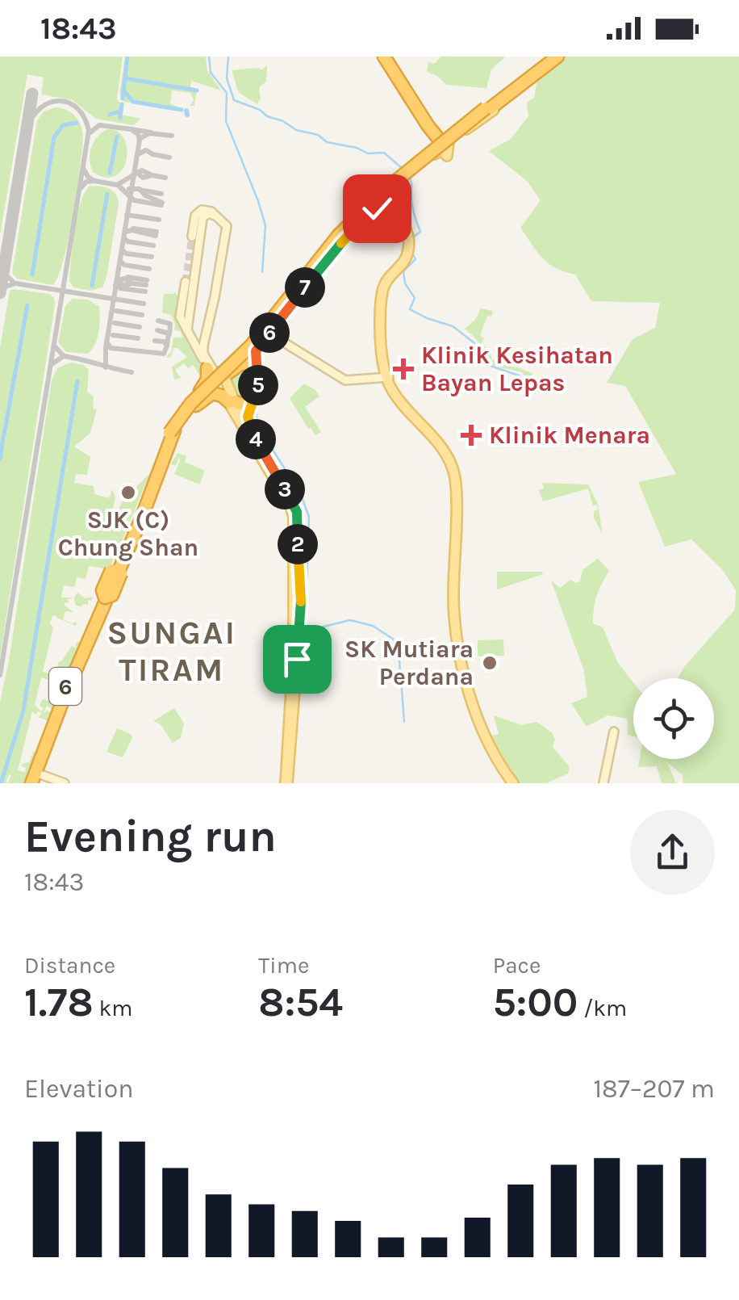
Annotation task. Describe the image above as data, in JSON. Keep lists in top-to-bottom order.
{
  "streets": {
    "highway": ["6"]
  },
  "districts": ["SUNGAI TIRAM"],
  "places": {
    "health": ["Klinik Kesihatan Bayan Lepas", "Klinik Menara"],
    "other": ["SJK (C) Chung Shan", "SK Mutiara Perdana"]
  },
  "page": {
    "status": "18:43",
    "pins": [
      "7",
      "6",
      "5",
      "4",
      "3",
      "2"
    ],
    "heading": ["Evening run", "18:43"],
    "stats": [
      ["Distance", "1.78 km"],
      ["Time", "8:54"],
      ["Pace", "5:00 /km"]
    ],
    "chart": ["Elevation", "187–207 m"]
  }
}
